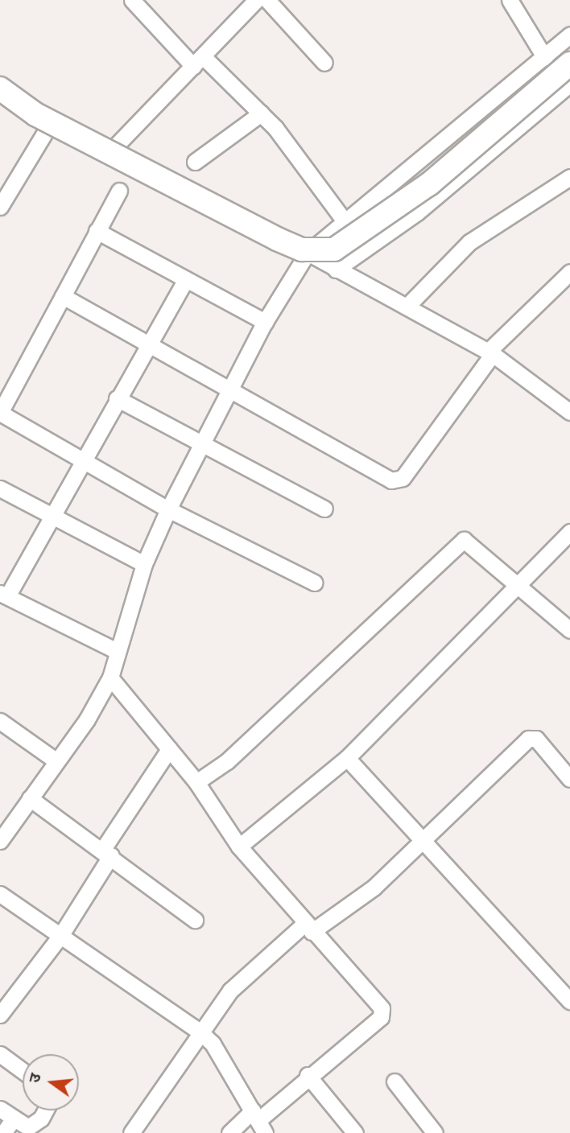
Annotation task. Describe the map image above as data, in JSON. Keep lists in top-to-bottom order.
{
  "north": "left"
}
